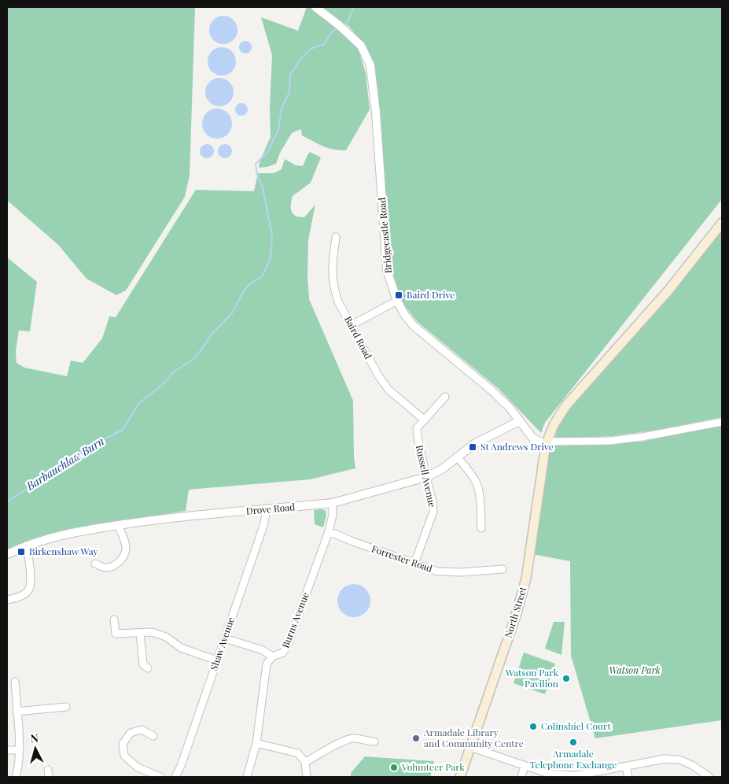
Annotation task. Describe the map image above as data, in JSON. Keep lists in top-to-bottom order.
{
  "streets": {
    "main road": ["North Street"],
    "street": [
      "Bridgecastle Road",
      "Baird Road",
      "Russell Avenue",
      "Drove Road",
      "Forrester Road",
      "Burns Avenue",
      "Shaw Avenue"
    ]
  },
  "crossings": [
    ["Bridgecastle Road", "Drove Road"],
    ["Bridgecastle Road", "North Street"],
    ["Baird Road", "Russell Avenue"],
    ["Russell Avenue", "Drove Road"],
    ["Russell Avenue", "Forrester Road"],
    ["Drove Road", "Burns Avenue"],
    ["Drove Road", "Shaw Avenue"],
    ["Forrester Road", "Burns Avenue"]
  ],
  "water": ["Barbauchlaw Burn"],
  "parks": ["Watson Park"],
  "places": {
    "transit": ["Baird Drive", "St Andrews Drive", "Birkenshaw Way"],
    "other": [
      "Watson Park Pavilion",
      "Colinshiel Court",
      "Armadale Library and Community Centre",
      "Armadale Telephone Exchange",
      "Volunteer Park"
    ]
  },
  "north": "top"
}
